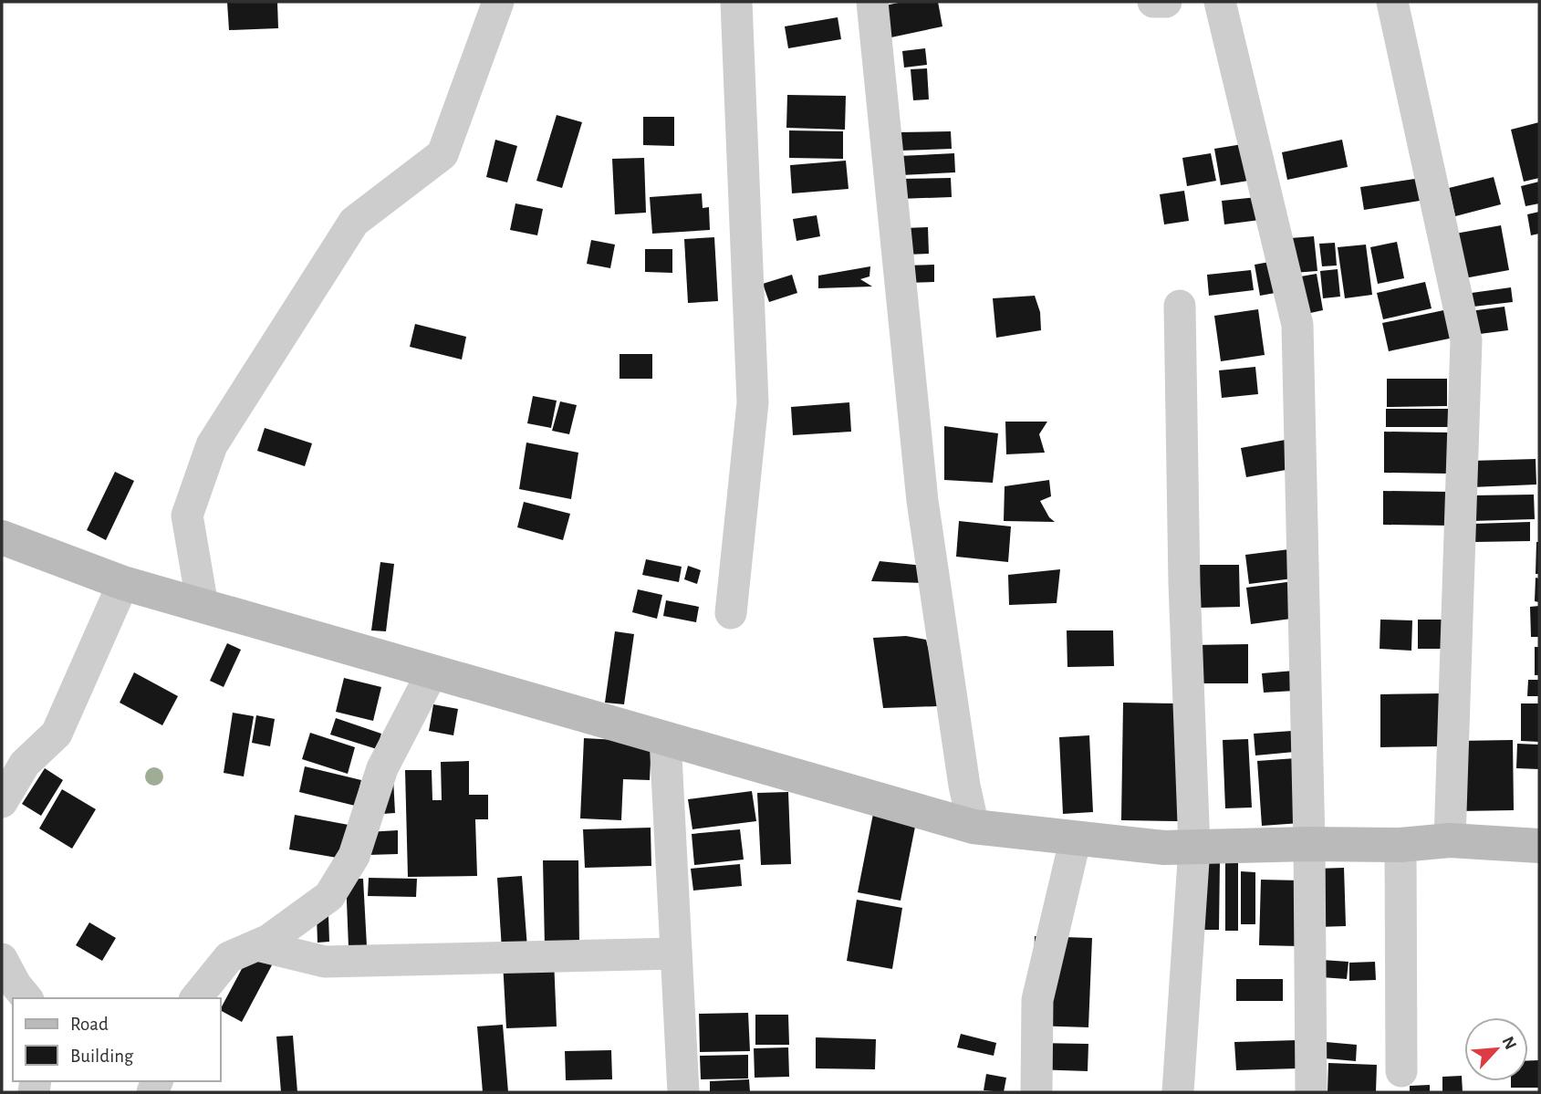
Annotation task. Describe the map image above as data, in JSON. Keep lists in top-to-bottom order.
{
  "legend": ["Road", "Building"],
  "north": "top right"
}
